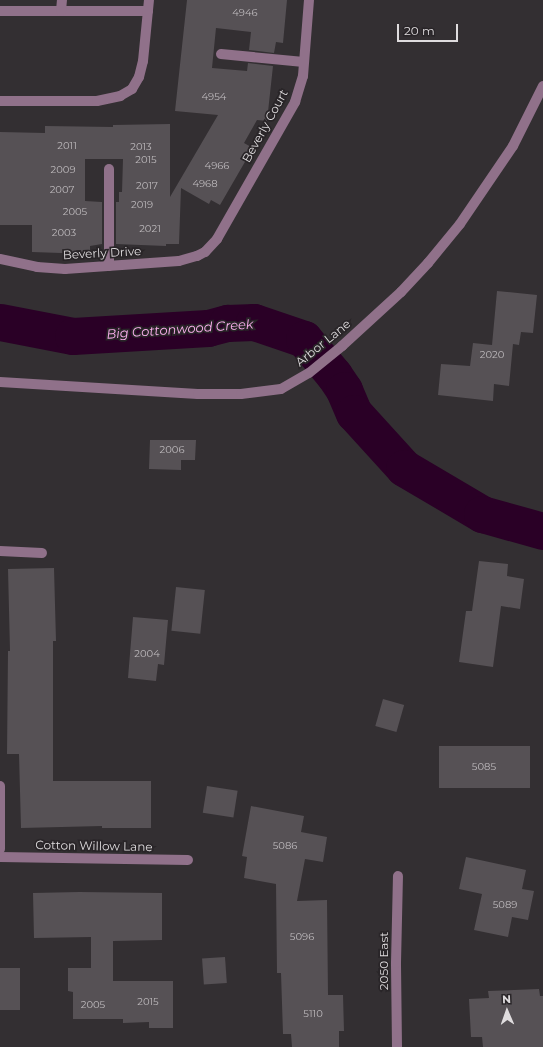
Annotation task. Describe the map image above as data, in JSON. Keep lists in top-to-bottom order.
{
  "streets": {
    "street": [
      "Beverly Court",
      "Beverly Drive",
      "Arbor Lane",
      "Cotton Willow Lane",
      "2050 East"
    ]
  },
  "crossings": [
    ["Beverly Court", "Beverly Drive"]
  ],
  "water": ["Big Cottonwood Creek"],
  "house_numbers": [
    "4946",
    "4954",
    "2011",
    "2013",
    "2015",
    "4966",
    "2009",
    "4968",
    "2017",
    "2007",
    "2019",
    "2005",
    "2021",
    "2003",
    "2020",
    "2006",
    "2004",
    "5085",
    "5086",
    "5089",
    "5096",
    "2015",
    "2005",
    "5110"
  ],
  "scale_bar": "20 m",
  "north": "top"
}
